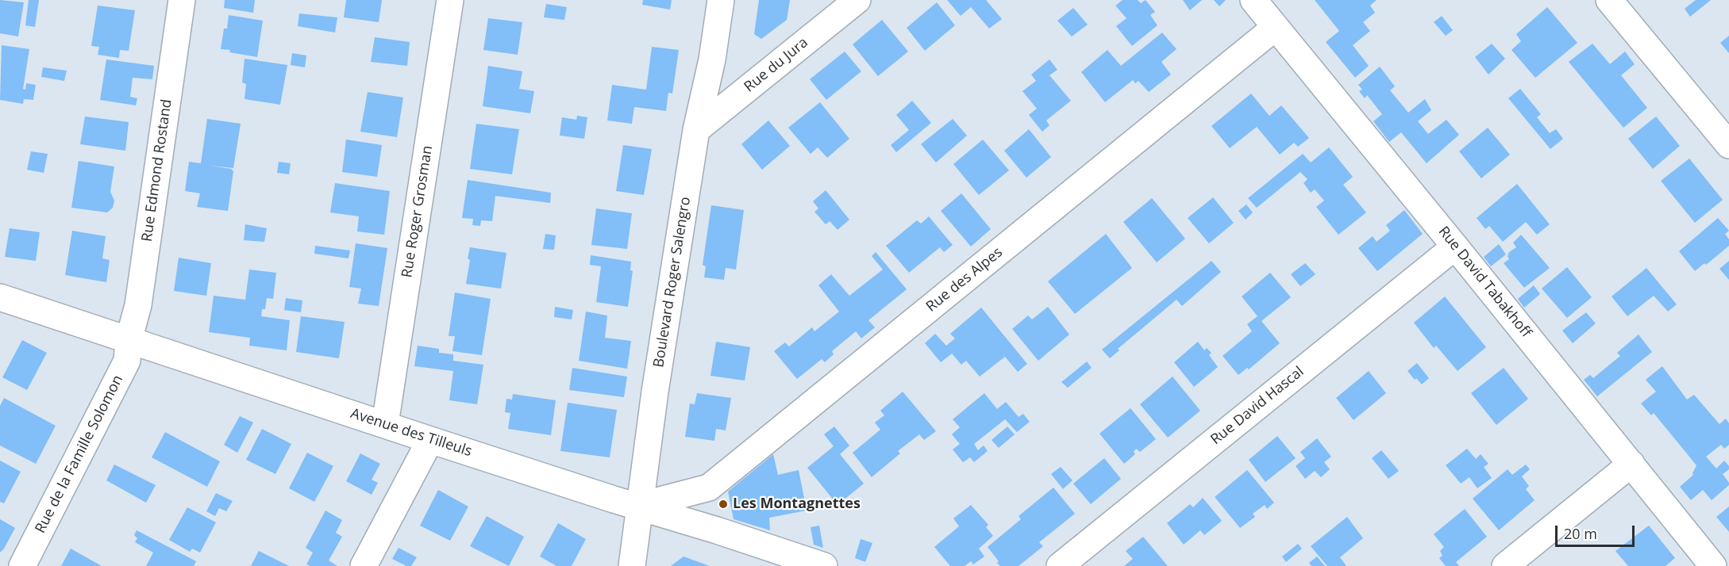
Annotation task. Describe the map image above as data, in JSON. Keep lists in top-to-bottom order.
{
  "streets": {
    "street": [
      "Rue du Jura",
      "Rue Edmond Rostand",
      "Rue Roger Grosman",
      "Rue des Alpes",
      "Boulevard Roger Salengro",
      "Rue David Tabakhoff",
      "Rue David Hascal",
      "Avenue des Tilleuls",
      "Rue de la Famille Solomon"
    ]
  },
  "crossings": [
    ["Rue du Jura", "Boulevard Roger Salengro"],
    ["Rue Edmond Rostand", "Avenue des Tilleuls"],
    ["Rue Edmond Rostand", "Rue de la Famille Solomon"],
    ["Rue Roger Grosman", "Avenue des Tilleuls"],
    ["Rue des Alpes", "Boulevard Roger Salengro"],
    ["Rue des Alpes", "Rue David Tabakhoff"],
    ["Rue des Alpes", "Avenue des Tilleuls"],
    ["Boulevard Roger Salengro", "Avenue des Tilleuls"],
    ["Rue David Tabakhoff", "Rue David Hascal"],
    ["Avenue des Tilleuls", "Rue de la Famille Solomon"]
  ],
  "places": ["Les Montagnettes"],
  "scale_bar": "20 m"
}
